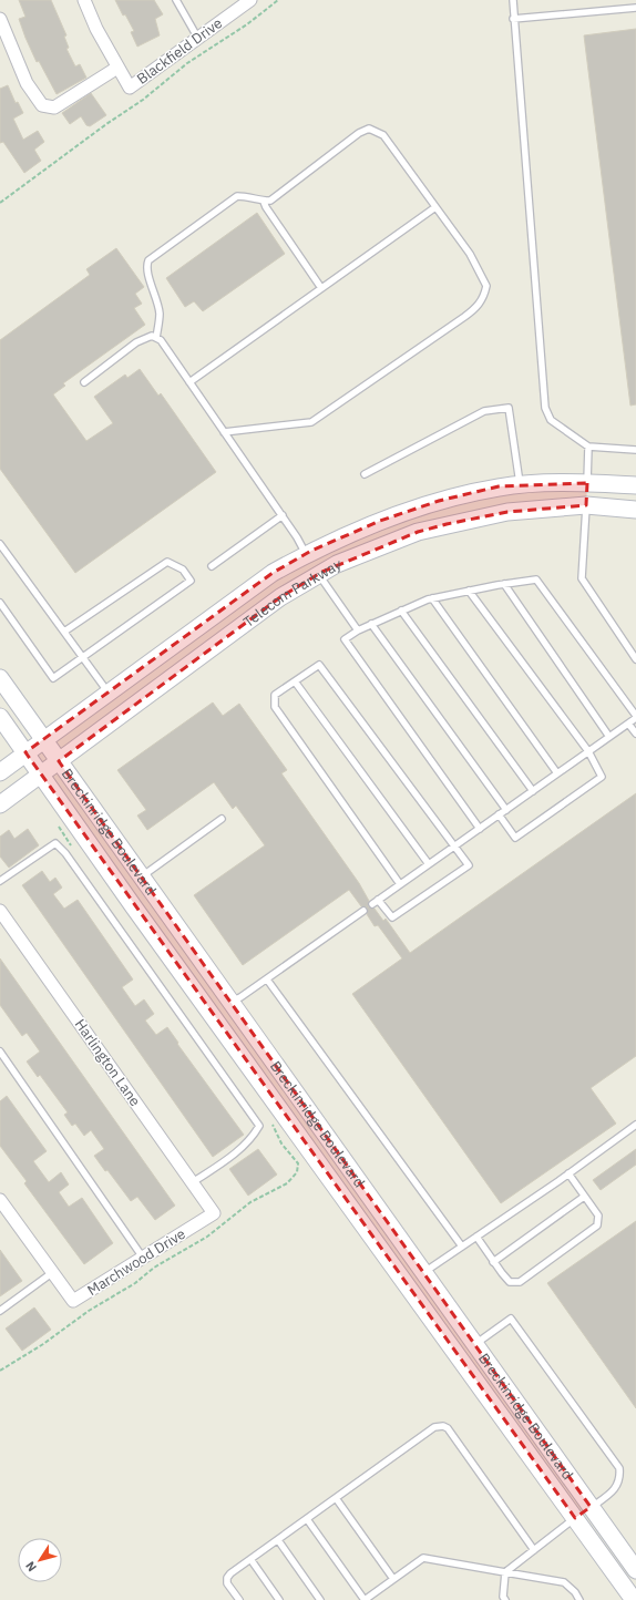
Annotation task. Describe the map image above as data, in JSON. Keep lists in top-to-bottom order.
{
  "streets": {
    "street": [
      "Blackfield Drive",
      "Telecom Parkway",
      "Breckinridge Boulevard",
      "Harlington Lane",
      "Marchwood Drive"
    ]
  },
  "crossings": [
    ["Telecom Parkway", "Breckinridge Boulevard"],
    ["Harlington Lane", "Marchwood Drive"]
  ],
  "north": "bottom left"
}
